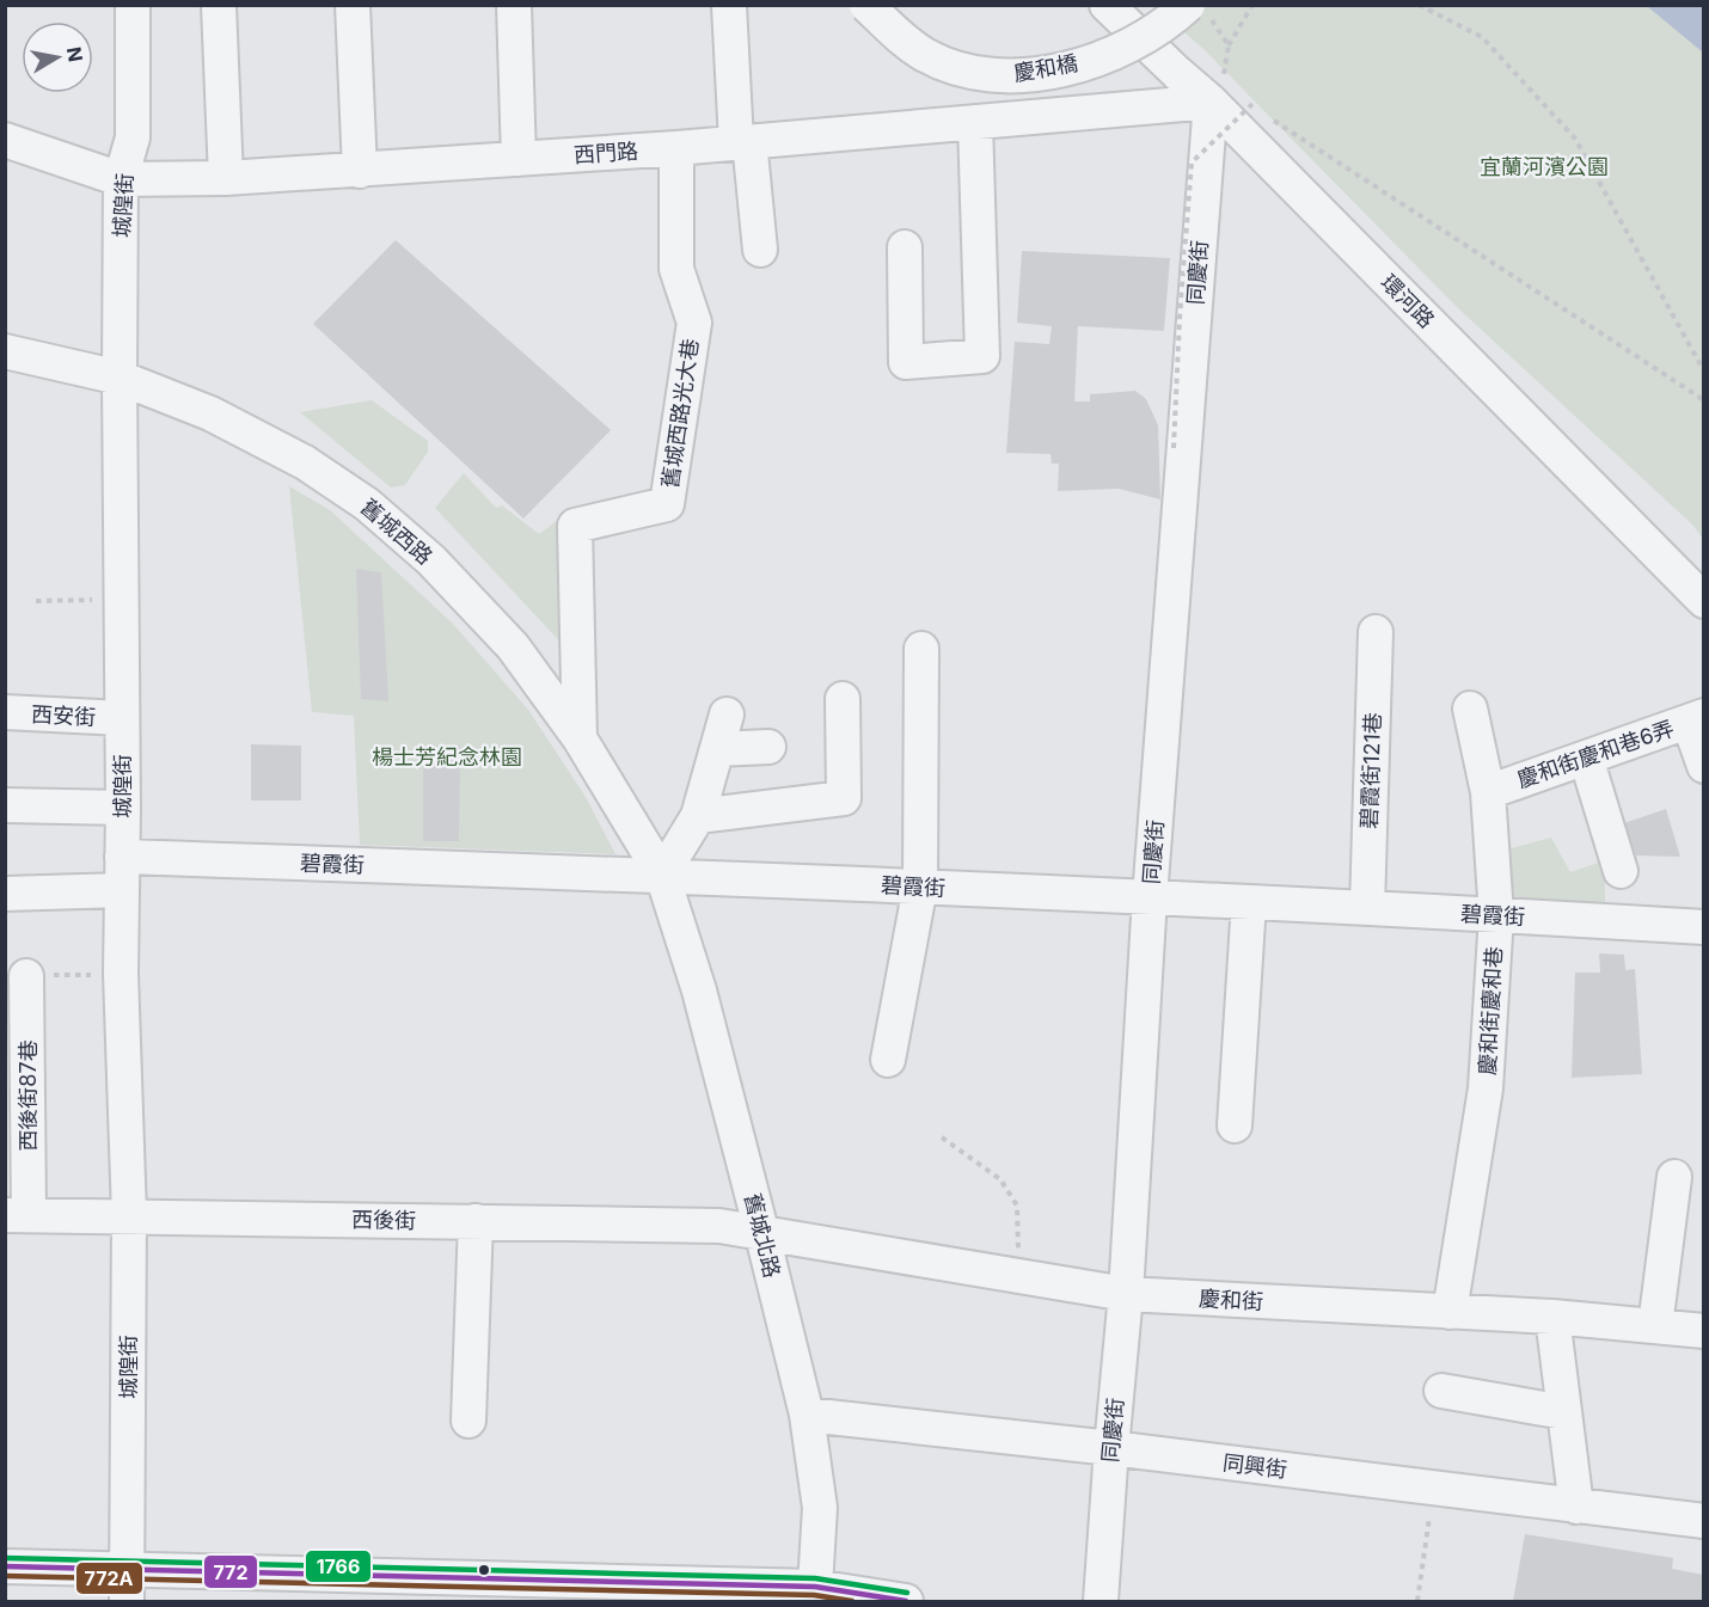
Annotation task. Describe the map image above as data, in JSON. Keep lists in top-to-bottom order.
{
  "streets": {
    "street": [
      "慶和橋",
      "西門路",
      "城隍街",
      "同慶街",
      "環河路",
      "舊城西路光大巷",
      "舊城西路",
      "西安街",
      "慶和街慶和巷6弄",
      "碧霞街121巷",
      "碧霞街",
      "慶和街慶和巷",
      "西後街87巷",
      "西後街",
      "舊城北路",
      "慶和街",
      "同興街"
    ]
  },
  "crossings": [
    ["西門路", "城隍街"],
    ["西門路", "同慶街"],
    ["西門路", "環河路"],
    ["西門路", "舊城西路光大巷"],
    ["城隍街", "舊城西路"],
    ["城隍街", "西安街"],
    ["城隍街", "碧霞街"],
    ["城隍街", "西後街"],
    ["同慶街", "環河路"],
    ["同慶街", "碧霞街"],
    ["同慶街", "慶和街"],
    ["同慶街", "同興街"],
    ["舊城西路光大巷", "舊城西路"],
    ["舊城西路", "碧霞街"],
    ["舊城西路", "舊城北路"],
    ["慶和街慶和巷6弄", "慶和街慶和巷"],
    ["碧霞街121巷", "碧霞街"],
    ["碧霞街", "慶和街慶和巷"],
    ["碧霞街", "舊城北路"],
    ["慶和街慶和巷", "慶和街"],
    ["西後街87巷", "西後街"],
    ["西後街", "舊城北路"],
    ["西後街", "慶和街"],
    ["舊城北路", "慶和街"],
    ["舊城北路", "同興街"]
  ],
  "parks": ["宜蘭河濱公園", "楊士芳紀念林園"],
  "lines": ["transit line 1766", "transit line 772", "transit line 772A"],
  "north": "right"
}
